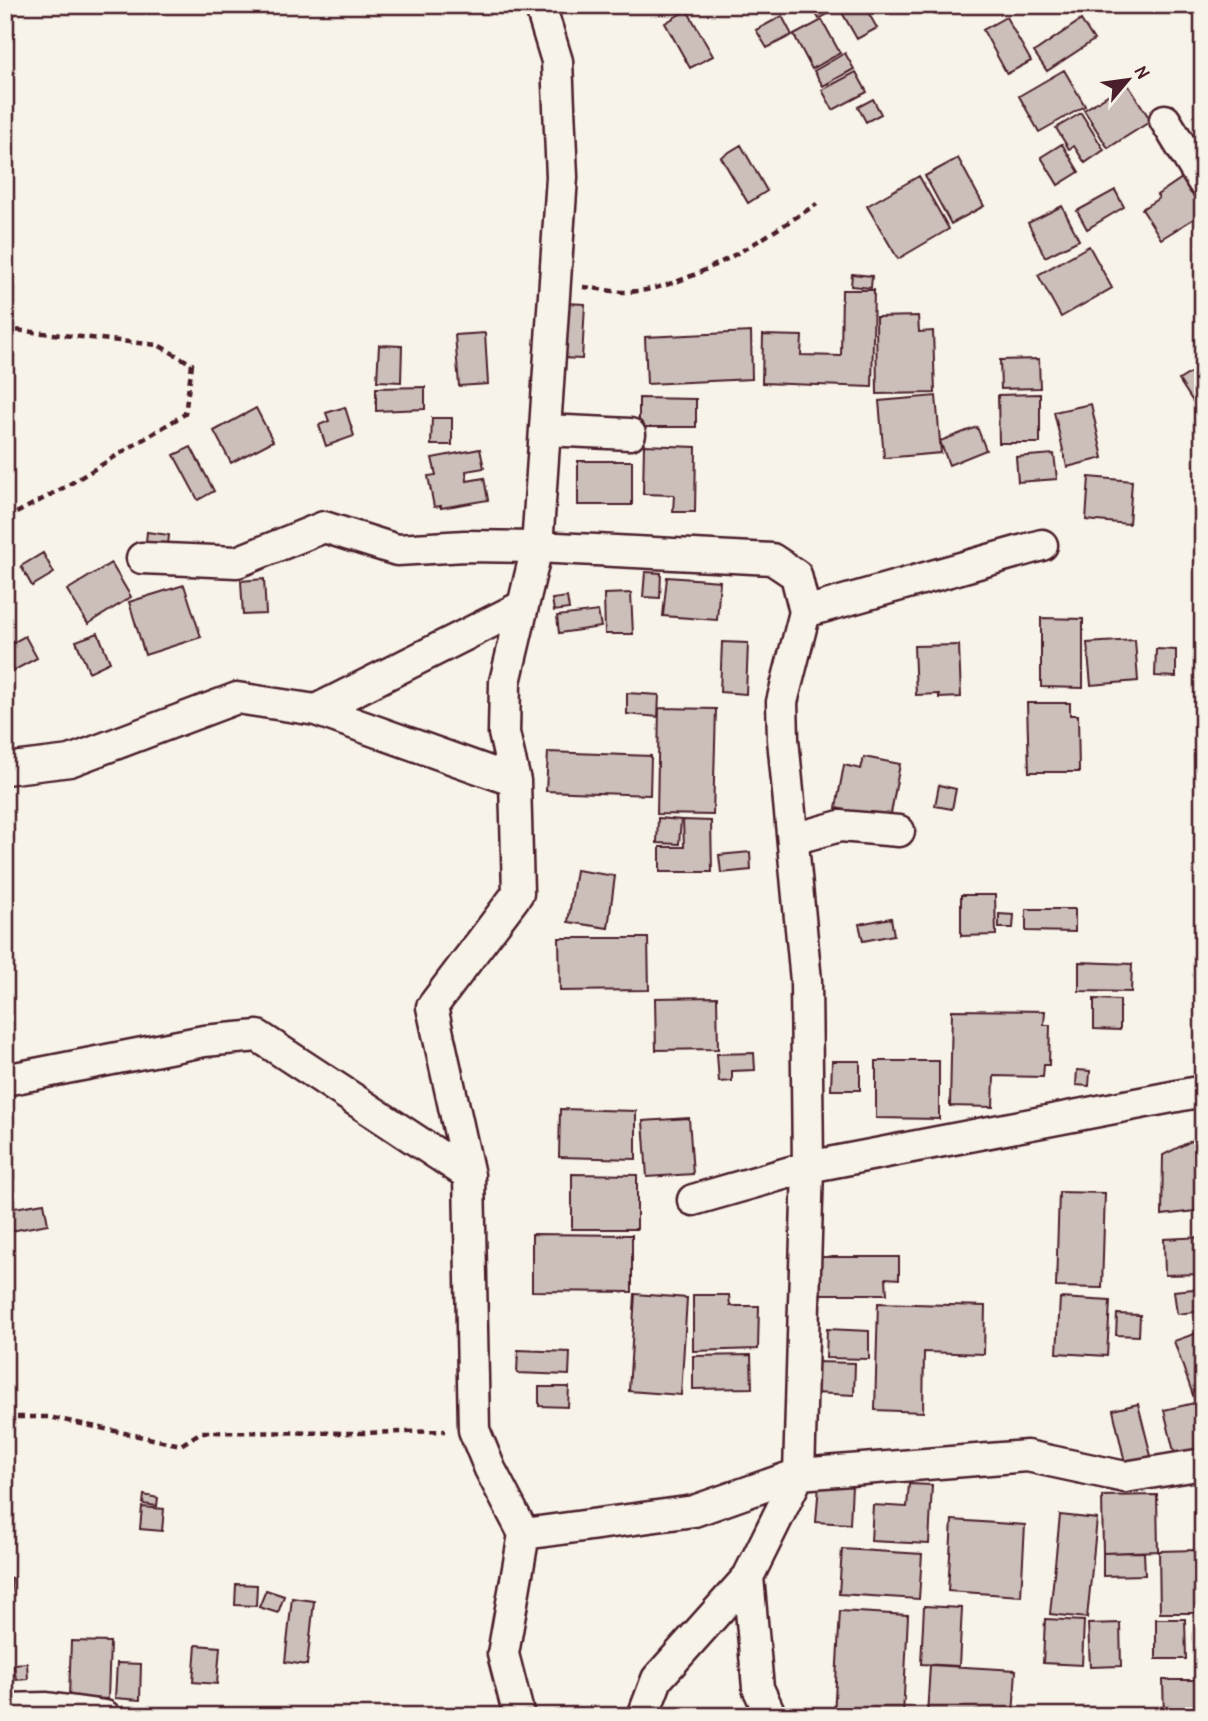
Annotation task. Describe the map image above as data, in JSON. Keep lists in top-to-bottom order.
{
  "north": "top right"
}
